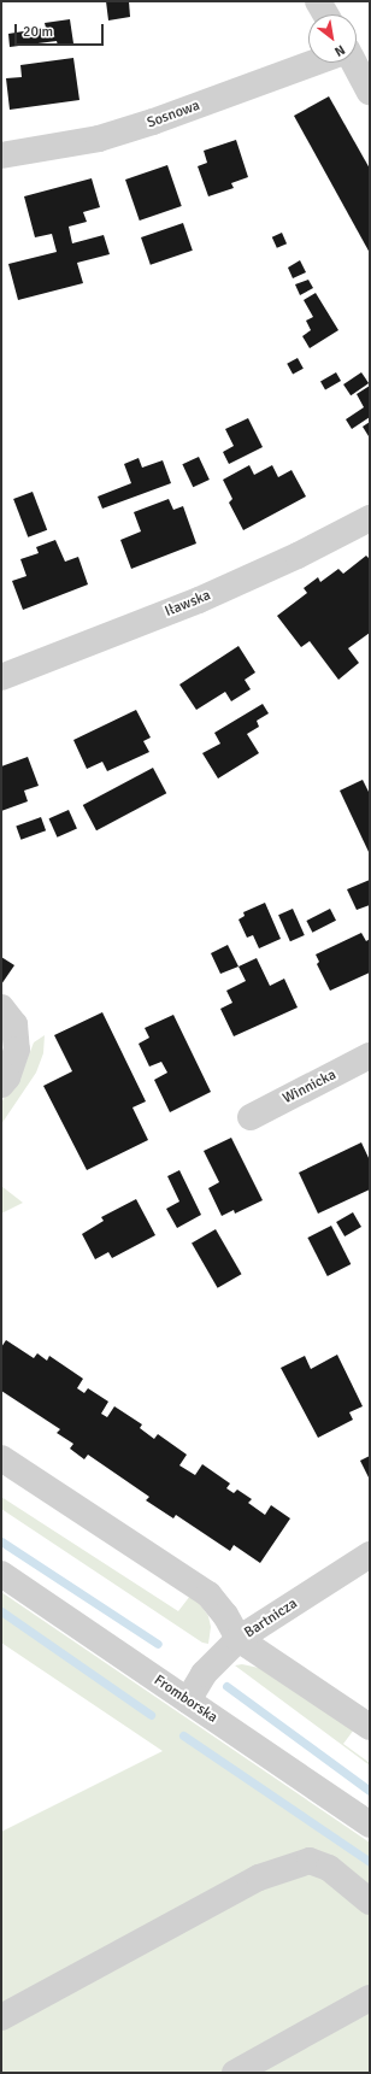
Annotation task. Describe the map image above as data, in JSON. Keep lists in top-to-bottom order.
{
  "streets": {
    "street": [
      "Sosnowa",
      "Iławska",
      "Winnicka",
      "Bartnicza",
      "Fromborska"
    ]
  },
  "crossings": [
    ["Bartnicza", "Fromborska"]
  ],
  "scale_bar": "20 m",
  "north": "bottom right"
}
